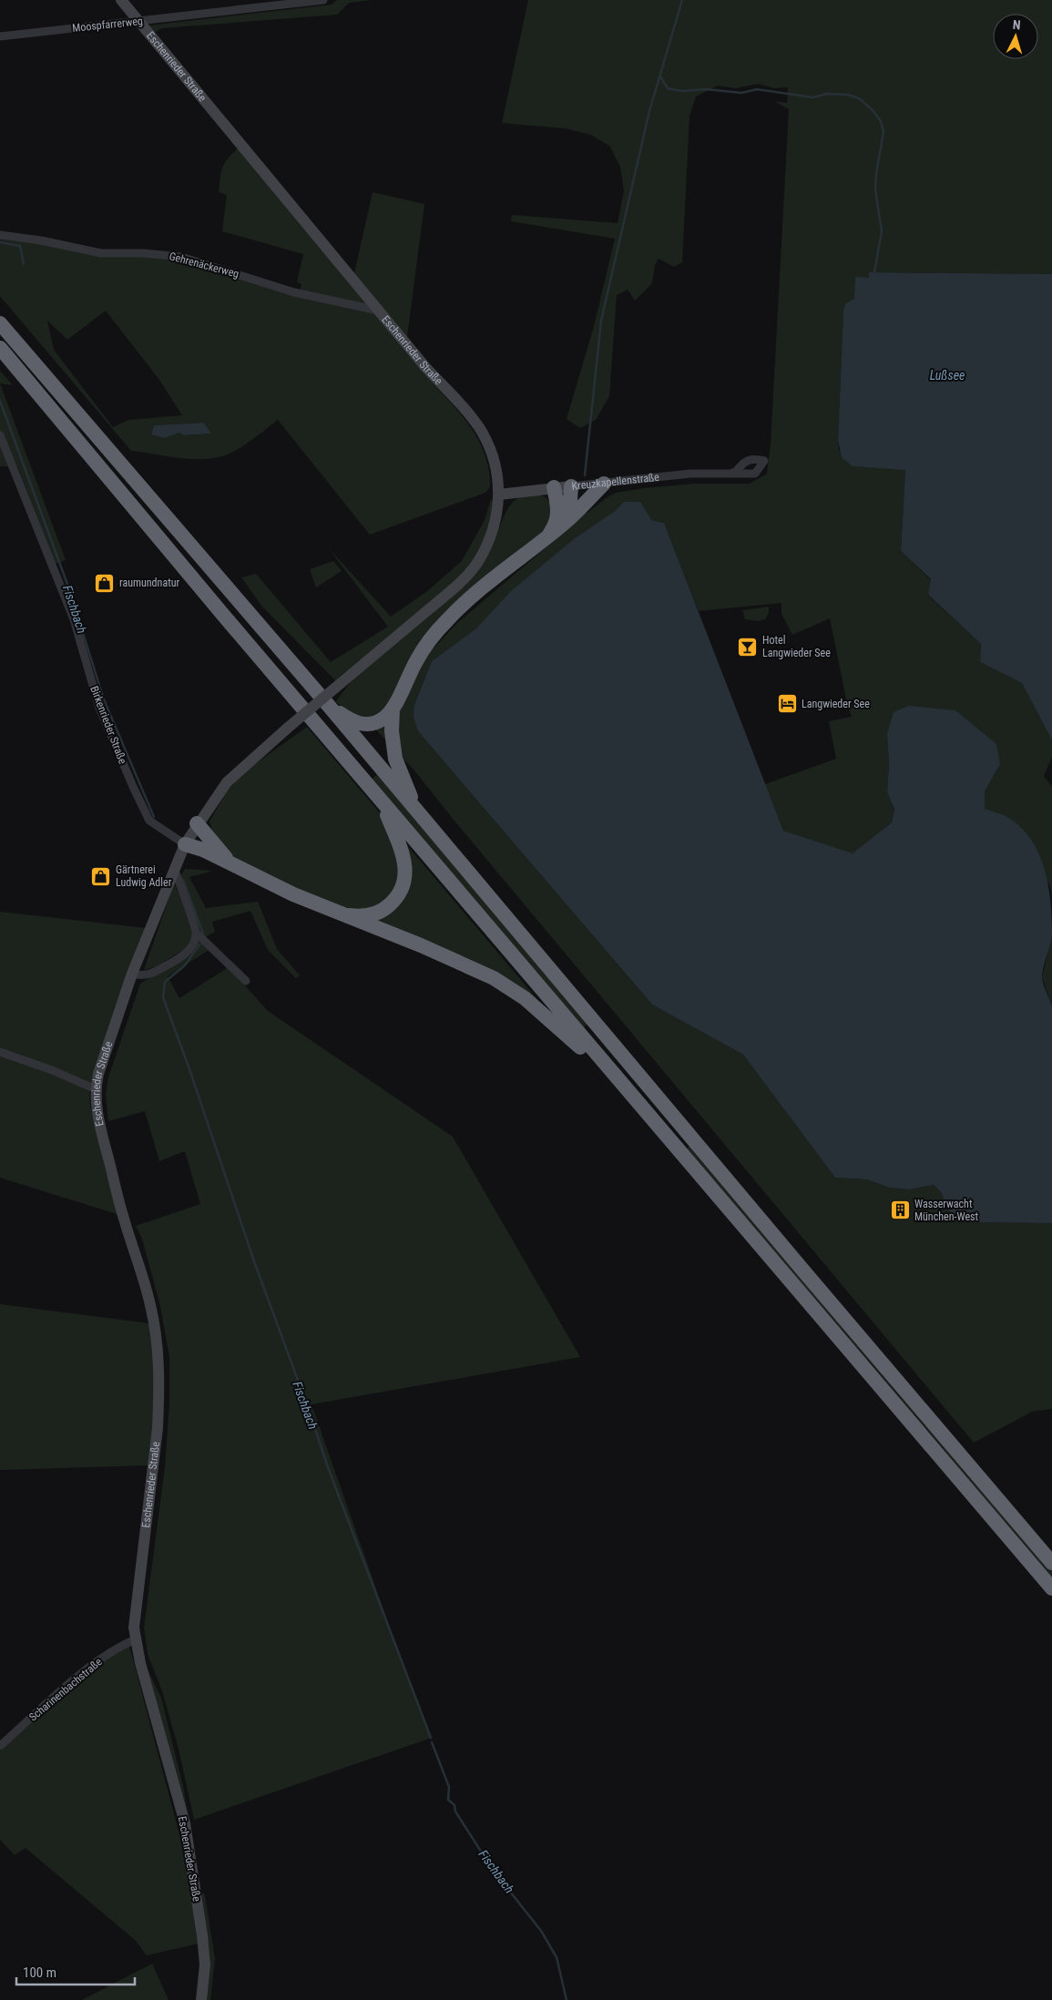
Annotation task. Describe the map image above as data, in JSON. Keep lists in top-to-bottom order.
{
  "streets": {
    "street": [
      "Moospfarrerweg",
      "Eschenrieder Straße",
      "Gehrenäckerweg",
      "Kreuzkapellenstraße",
      "Birkenrieder Straße",
      "Scharinenbachstraße"
    ]
  },
  "crossings": [
    ["Moospfarrerweg", "Eschenrieder Straße"],
    ["Eschenrieder Straße", "Gehrenäckerweg"],
    ["Eschenrieder Straße", "Kreuzkapellenstraße"],
    ["Eschenrieder Straße", "Birkenrieder Straße"],
    ["Eschenrieder Straße", "Scharinenbachstraße"]
  ],
  "water": ["Lußsee", "Fischbach"],
  "places": {
    "shop": ["raumundnatur", "Gärtnerei Ludwig Adler"],
    "bar": ["Hotel Langwieder See"],
    "hotel": ["Langwieder See"],
    "building": ["Wasserwacht München-West"]
  },
  "scale_bar": "100 m",
  "north": "top"
}
